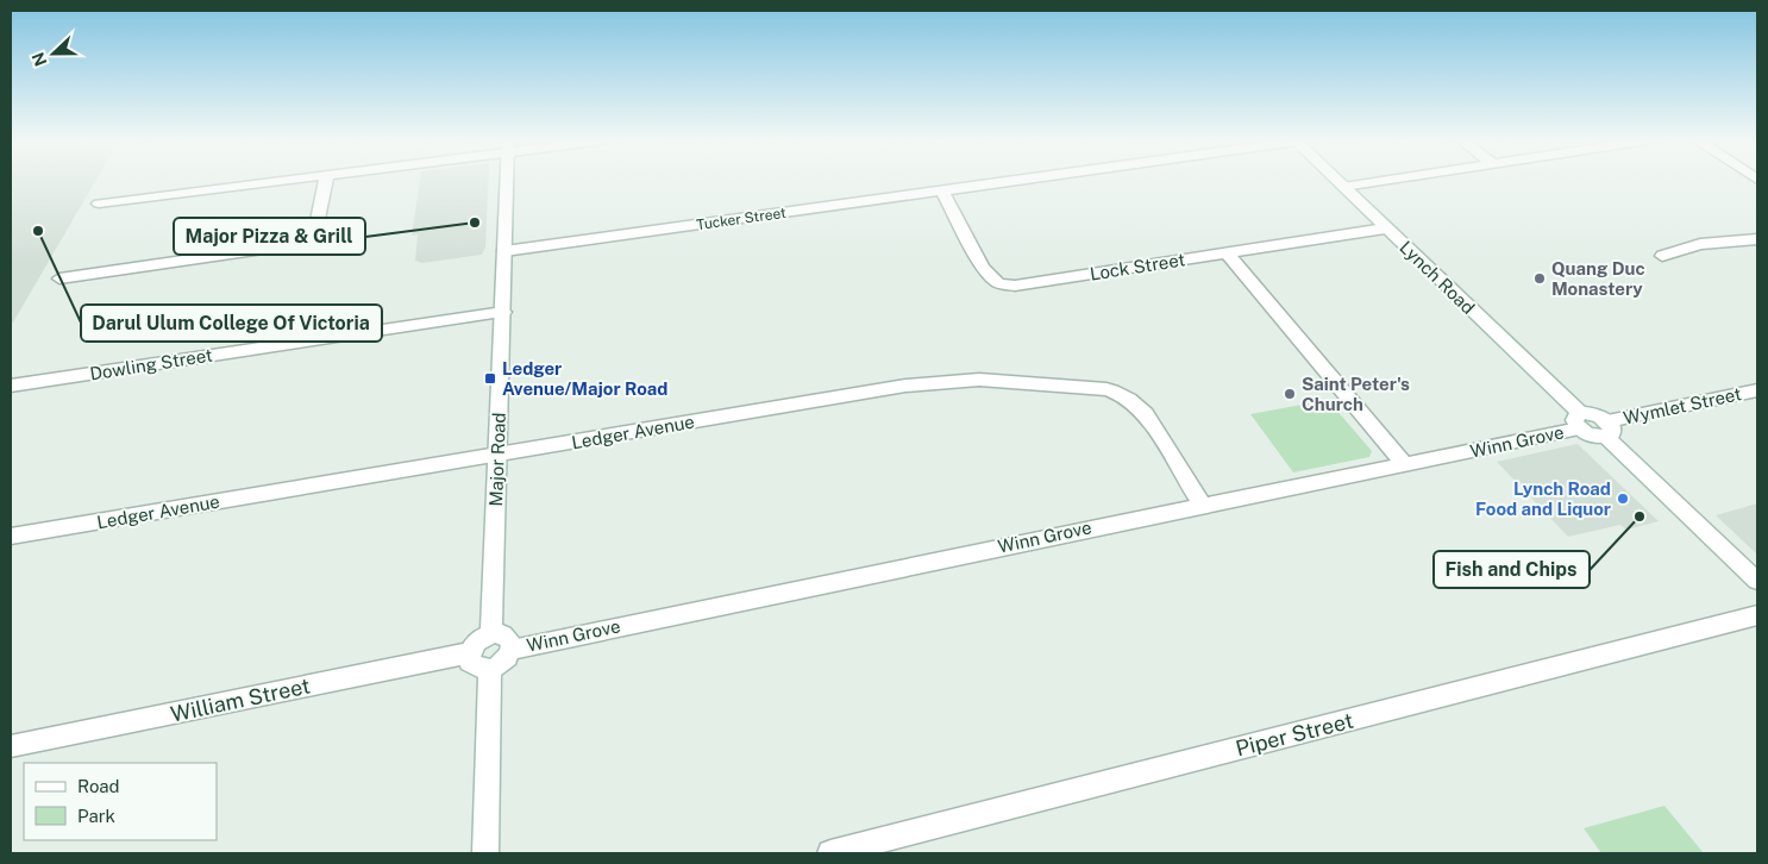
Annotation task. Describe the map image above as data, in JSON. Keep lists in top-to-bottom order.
{
  "streets": {
    "street": [
      "Tucker Street",
      "Lock Street",
      "Lynch Road",
      "Dowling Street",
      "Wymlet Street",
      "Ledger Avenue",
      "Winn Grove",
      "Major Road",
      "William Street",
      "Piper Street"
    ]
  },
  "crossings": [
    ["Tucker Street", "Lock Street"],
    ["Tucker Street", "Major Road"],
    ["Lock Street", "Lynch Road"],
    ["Lynch Road", "Winn Grove"],
    ["Dowling Street", "Major Road"],
    ["Ledger Avenue", "Winn Grove"],
    ["Ledger Avenue", "Major Road"],
    ["Winn Grove", "Major Road"],
    ["Winn Grove", "William Street"],
    ["Major Road", "William Street"]
  ],
  "places": {
    "other": [
      "Major Pizza & Grill",
      "Darul Ulum College Of Victoria",
      "Quang Duc Monastery",
      "Saint Peter's Church",
      "Lynch Road Food and Liquor",
      "Fish and Chips"
    ],
    "transit": ["Ledger Avenue/Major Road"]
  },
  "legend": ["Road", "Park"],
  "north": "left"
}
